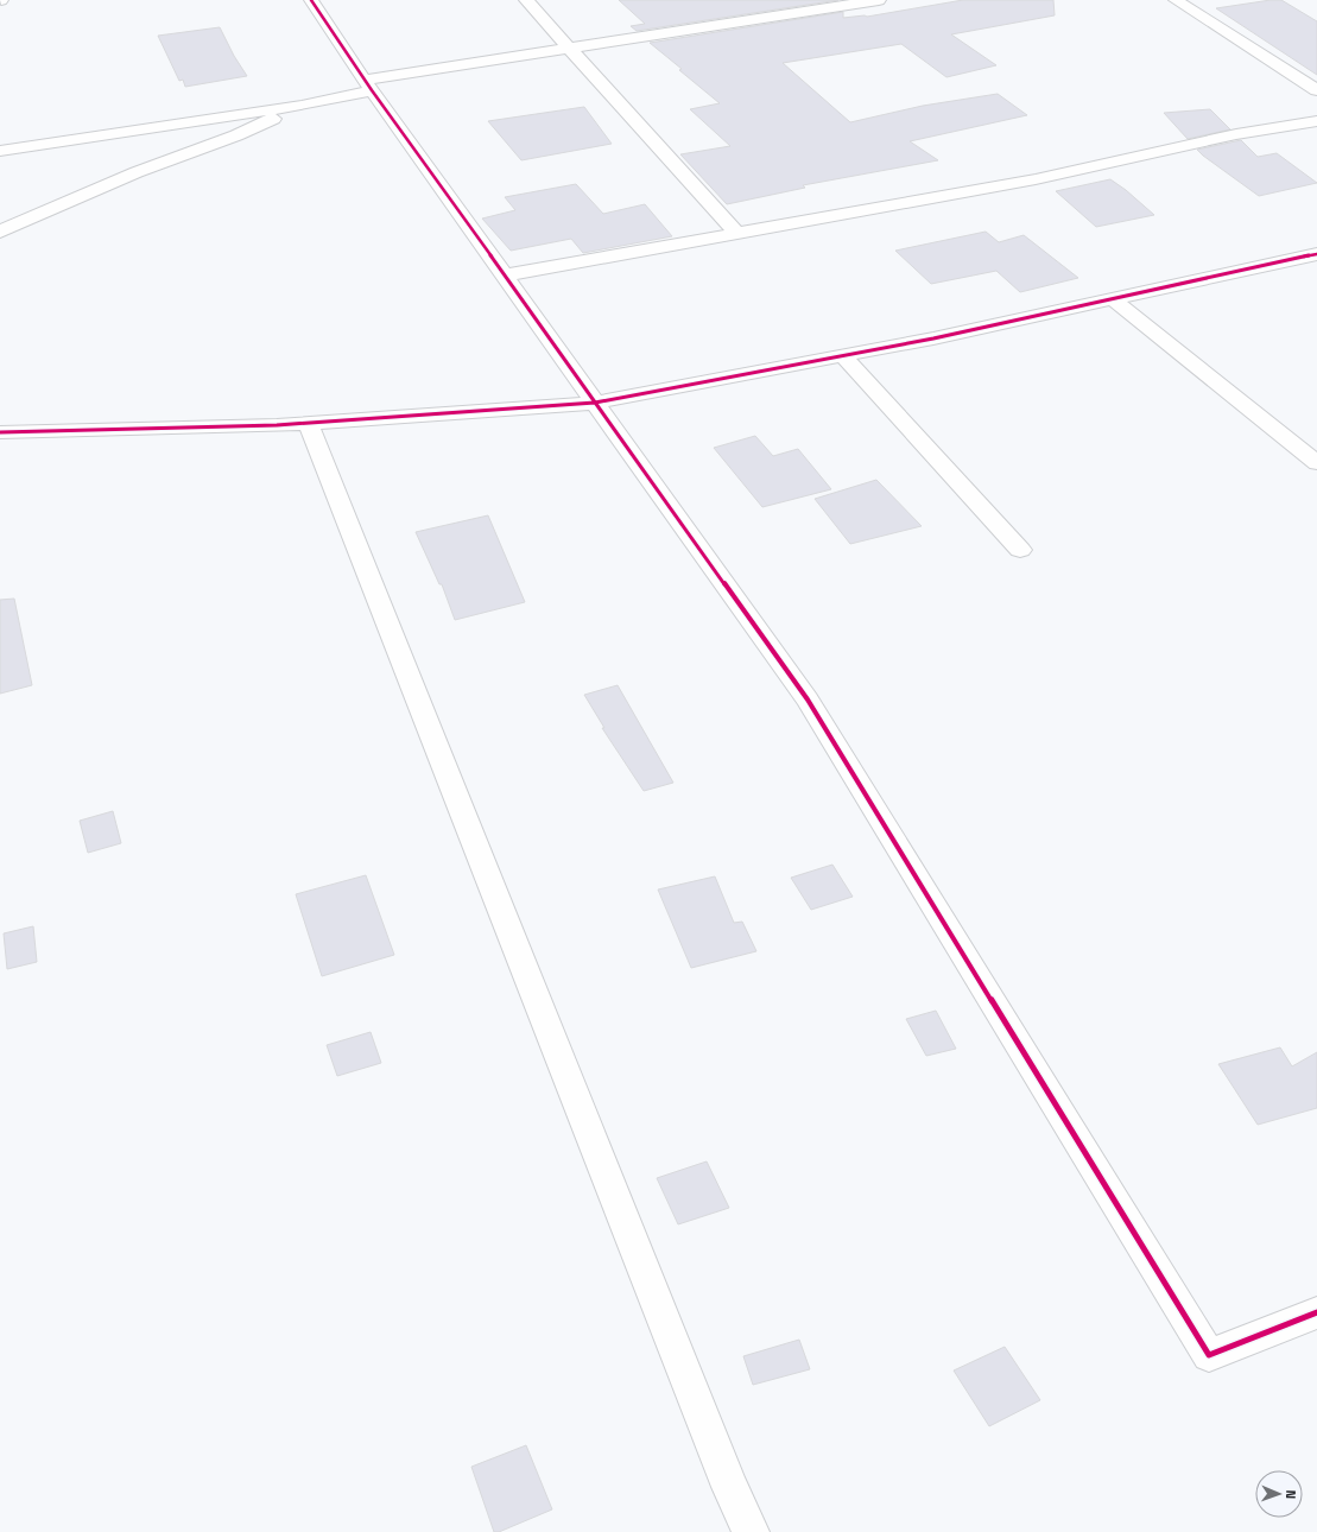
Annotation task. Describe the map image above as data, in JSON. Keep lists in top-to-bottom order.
{
  "north": "right"
}
